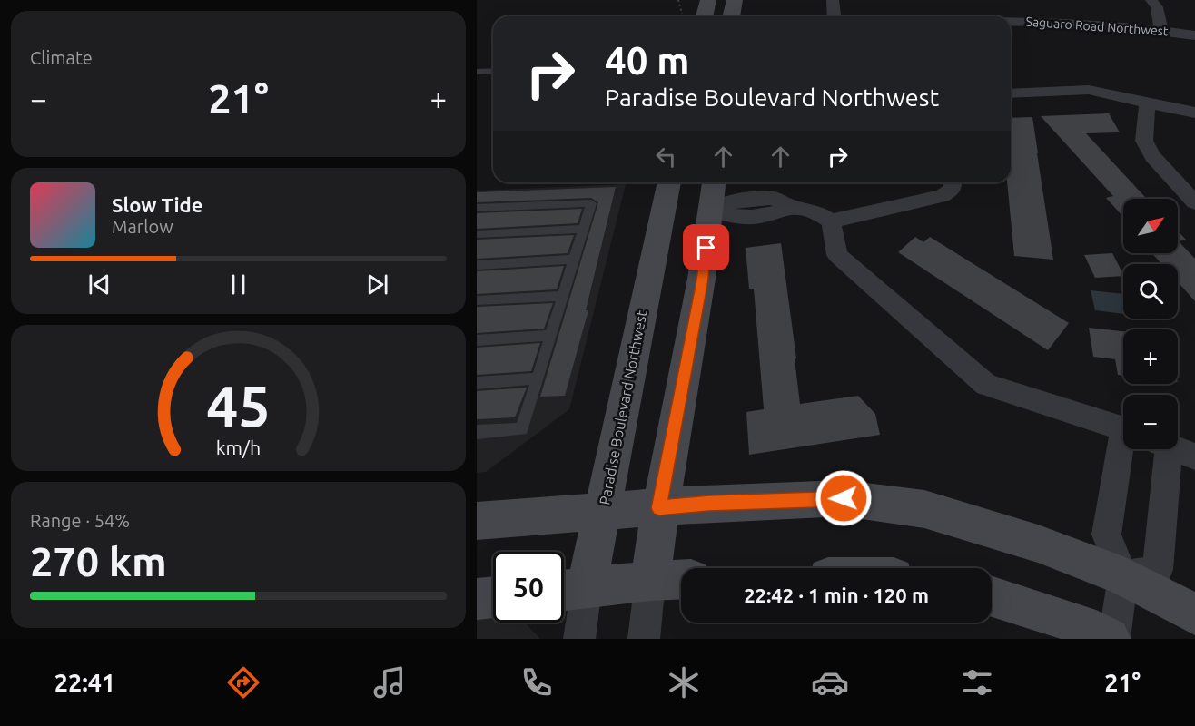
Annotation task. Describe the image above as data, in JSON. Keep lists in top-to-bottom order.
{
  "streets": {
    "street": ["Saguaro Road Northwest", "Paradise Boulevard Northwest"]
  },
  "north": "top right",
  "page": {
    "tile": [
      "Climate",
      ["Range · 54%", "270 km"]
    ],
    "turn": ["40 m", "Paradise Boulevard Northwest"],
    "heat": ["−", "21°", "+"],
    "song": ["Slow Tide", "Marlow"],
    "map_buttons": ["+", "−"],
    "limit": "50",
    "trip": "22:42 · 1 min · 120 m",
    "tabs": ["22:41", "21°"],
    "gauge": ["45", "km/h"]
  }
}
